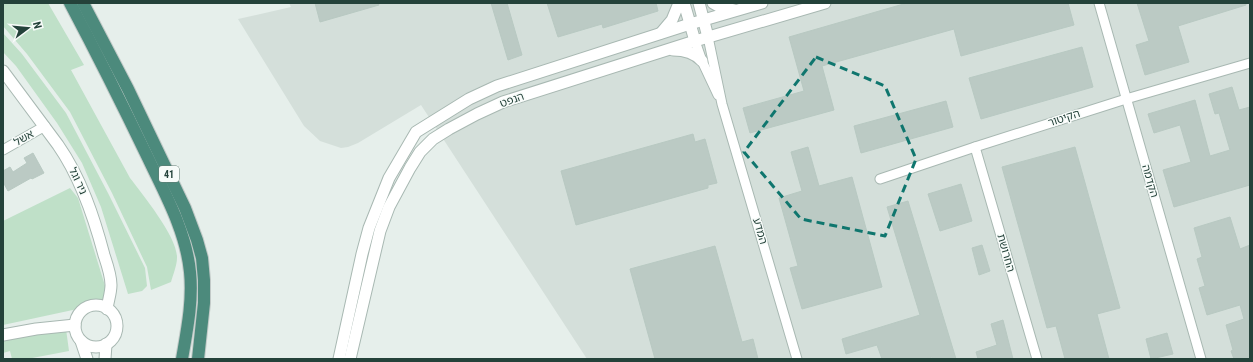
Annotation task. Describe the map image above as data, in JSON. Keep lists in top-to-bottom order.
{
  "streets": {
    "highway": ["41"],
    "street": [
      "הנפט",
      "הקיטור",
      "אשל",
      "ניר וגל",
      "הקדמה",
      "המדע",
      "החרושת"
    ]
  },
  "crossings": [
    ["הנפט", "המדע"],
    ["הקיטור", "הקדמה"],
    ["הקיטור", "החרושת"],
    ["אשל", "ניר וגל"]
  ],
  "north": "right"
}
